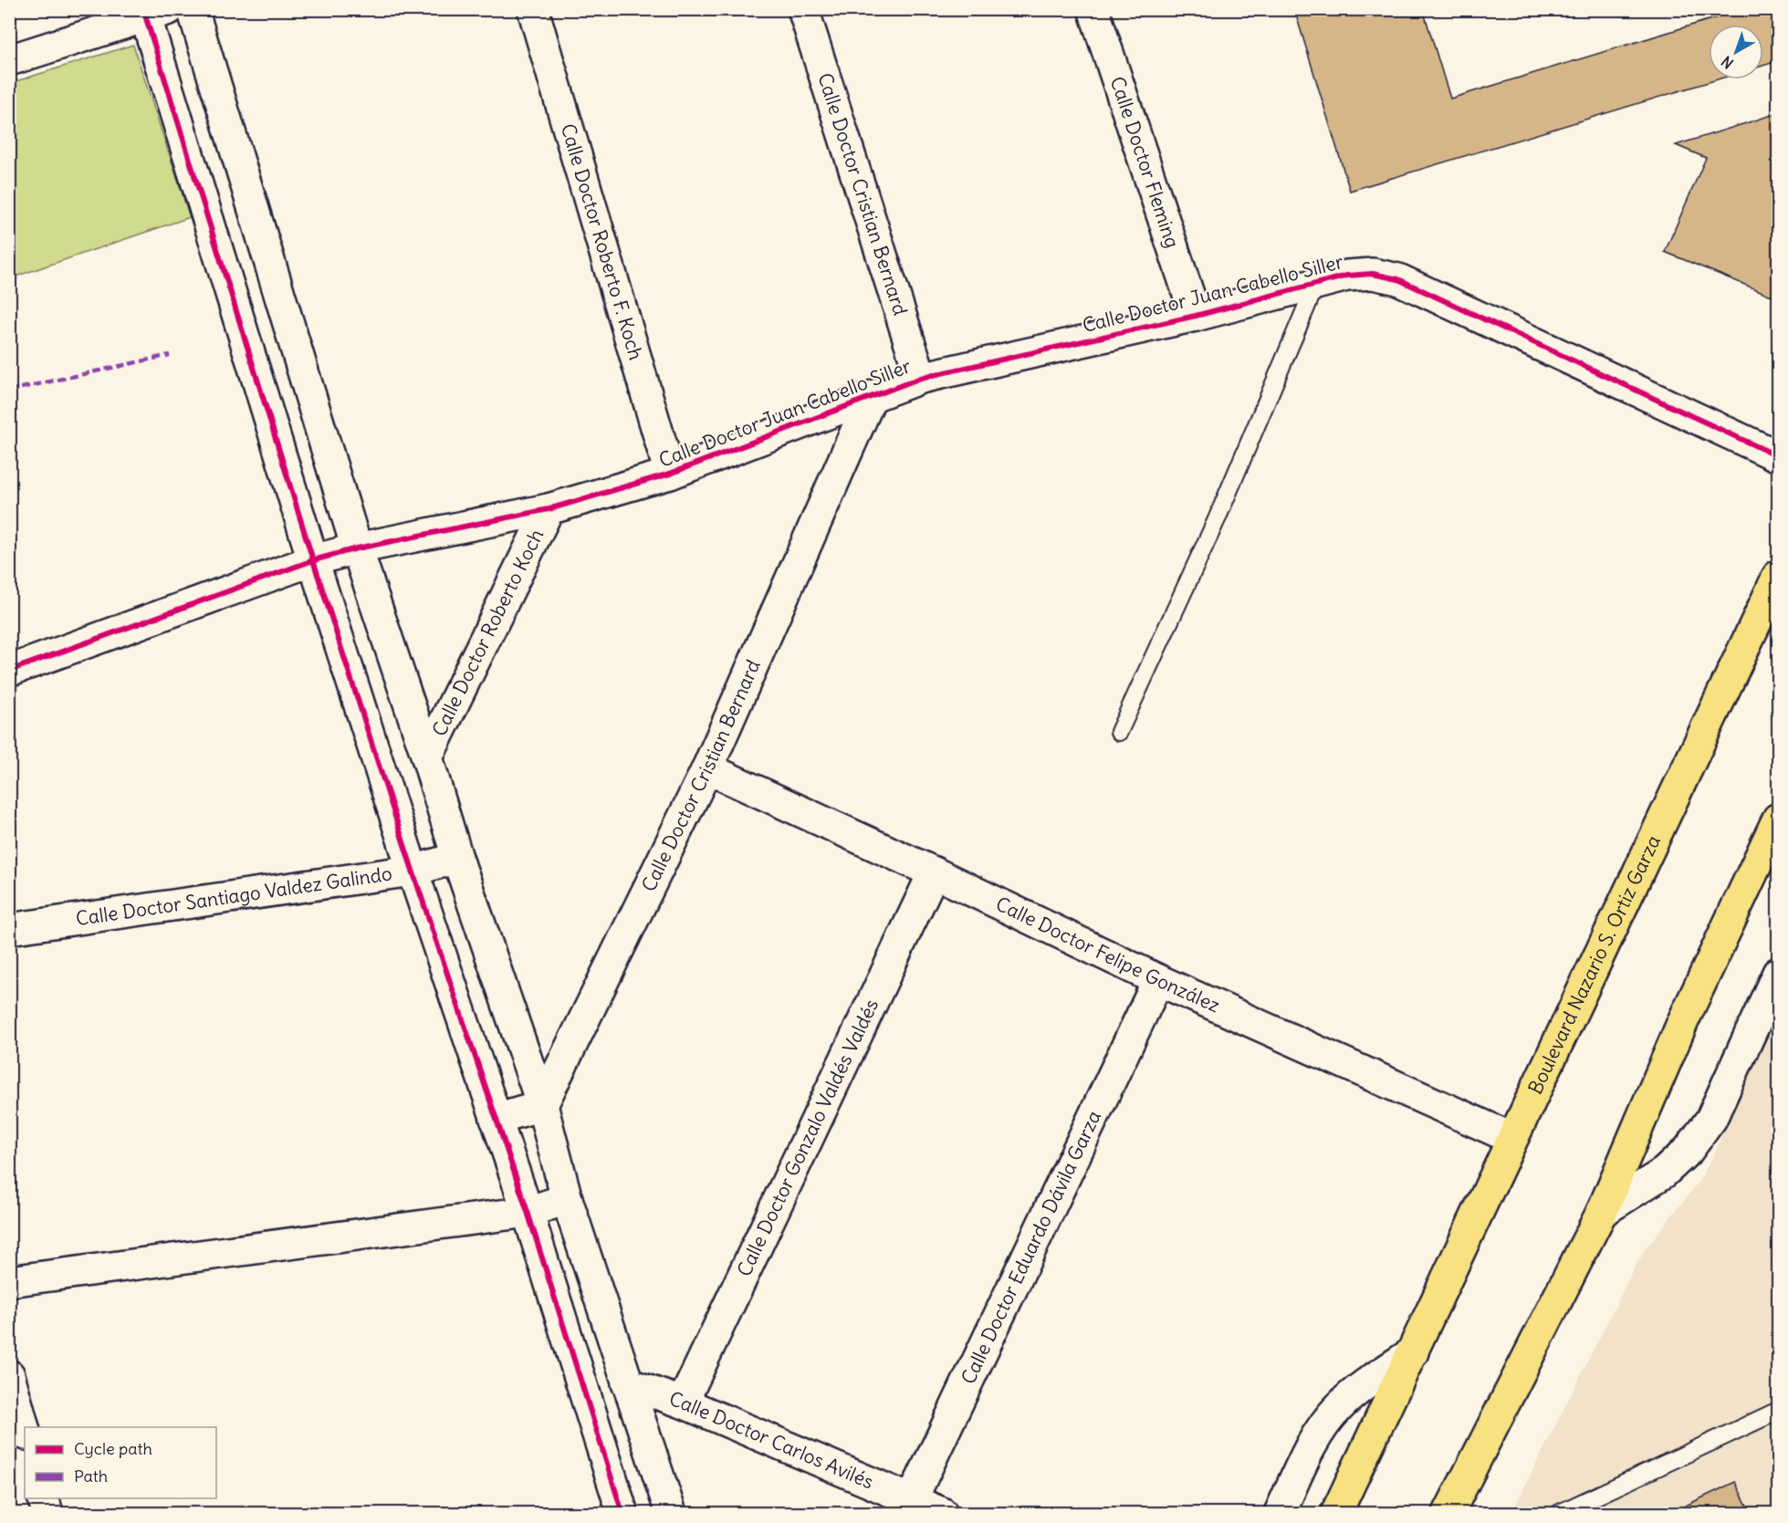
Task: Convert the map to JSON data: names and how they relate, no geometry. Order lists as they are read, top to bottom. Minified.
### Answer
{"streets":{"highway":["Boulevard Nazario S. Ortiz Garza"],"street":["Calle Doctor Fleming","Calle Doctor Cristian Bernard","Calle Doctor Roberto F. Koch","Calle Doctor Juan Cabello Siller","Calle Doctor Roberto Koch","Calle Doctor Santiago Valdez Galindo","Calle Doctor Felipe González","Calle Doctor Gonzalo Valdés Valdés","Calle Doctor Eduardo Dávila Garza","Calle Doctor Carlos Avilés"]},"crossings":[["Calle Doctor Fleming","Calle Doctor Juan Cabello Siller"],["Calle Doctor Cristian Bernard","Calle Doctor Juan Cabello Siller"],["Calle Doctor Cristian Bernard","Calle Doctor Felipe González"],["Calle Doctor Roberto F. Koch","Calle Doctor Juan Cabello Siller"],["Calle Doctor Juan Cabello Siller","Calle Doctor Roberto Koch"],["Calle Doctor Felipe González","Boulevard Nazario S. Ortiz Garza"],["Calle Doctor Felipe González","Calle Doctor Gonzalo Valdés Valdés"],["Calle Doctor Felipe González","Calle Doctor Eduardo Dávila Garza"],["Calle Doctor Gonzalo Valdés Valdés","Calle Doctor Carlos Avilés"],["Calle Doctor Eduardo Dávila Garza","Calle Doctor Carlos Avilés"]],"legend":["Cycle path","Path"],"north":"bottom left"}
